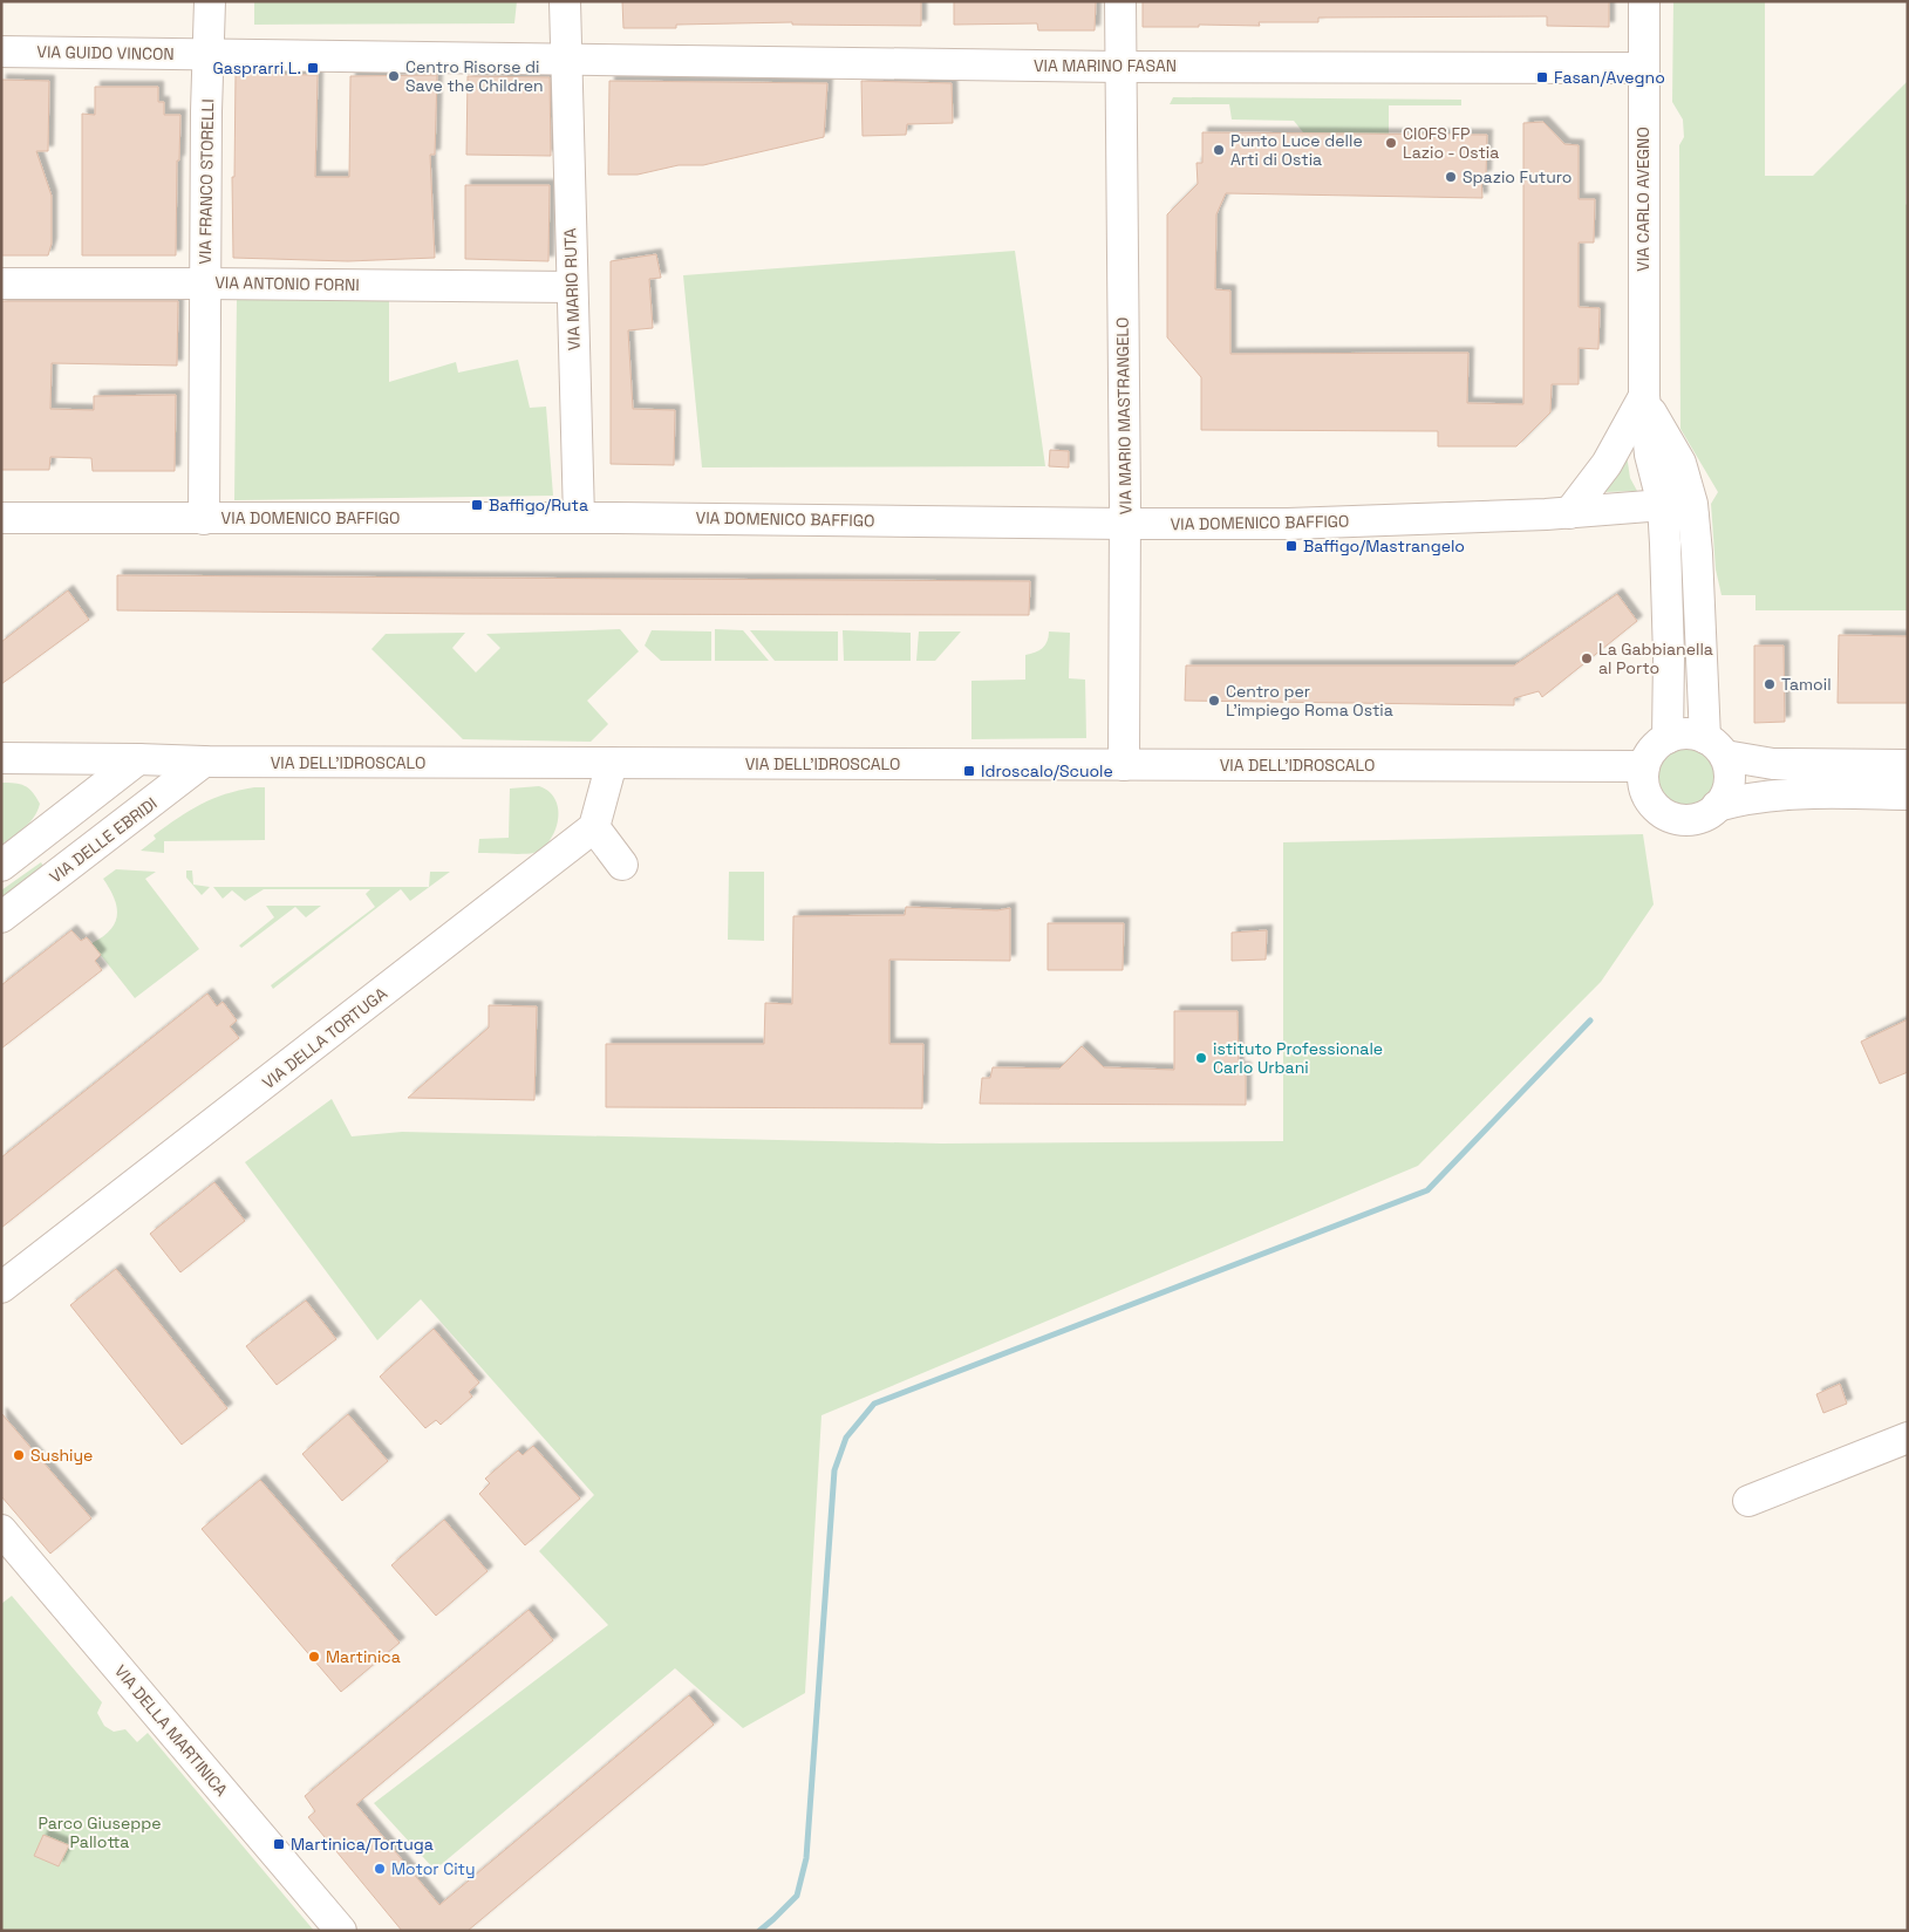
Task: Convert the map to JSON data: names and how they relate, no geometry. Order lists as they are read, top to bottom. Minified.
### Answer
{"streets":{"street":["VIA GUIDO VINCON","VIA MARINO FASAN","VIA FRANCO STORELLI","VIA CARLO AVEGNO","VIA ANTONIO FORNI","VIA MARIO RUTA","VIA MARIO MASTRANGELO","VIA DOMENICO BAFFIGO","VIA DELL'IDROSCALO","VIA DELLE EBRIDI","VIA DELLA TORTUGA","VIA DELLA MARTINICA"]},"crossings":[["VIA GUIDO VINCON","VIA MARINO FASAN"],["VIA GUIDO VINCON","VIA FRANCO STORELLI"],["VIA GUIDO VINCON","VIA MARIO RUTA"],["VIA MARINO FASAN","VIA CARLO AVEGNO"],["VIA MARINO FASAN","VIA MARIO RUTA"],["VIA MARINO FASAN","VIA MARIO MASTRANGELO"],["VIA FRANCO STORELLI","VIA ANTONIO FORNI"],["VIA FRANCO STORELLI","VIA DOMENICO BAFFIGO"],["VIA CARLO AVEGNO","VIA DOMENICO BAFFIGO"],["VIA CARLO AVEGNO","VIA DELL'IDROSCALO"],["VIA ANTONIO FORNI","VIA MARIO RUTA"],["VIA MARIO RUTA","VIA DOMENICO BAFFIGO"],["VIA MARIO MASTRANGELO","VIA DOMENICO BAFFIGO"],["VIA MARIO MASTRANGELO","VIA DELL'IDROSCALO"],["VIA DELL'IDROSCALO","VIA DELLE EBRIDI"]],"parks":["Parco Giuseppe Pallotta"],"places":{"transit":["Gasprarri L.","Fasan/Avegno","Baffigo/Ruta","Baffigo/Mastrangelo","Idroscalo/Scuole","Martinica/Tortuga"],"other":["Centro Risorse di Save the Children","CIOFS FP Lazio - Ostia","Punto Luce delle Arti di Ostia","Spazio Futuro","La Gabbianella al Porto","Tamoil","Centro per L'impiego Roma Ostia","istituto Professionale Carlo Urbani","Sushiye","Martinica","Motor City"]}}
